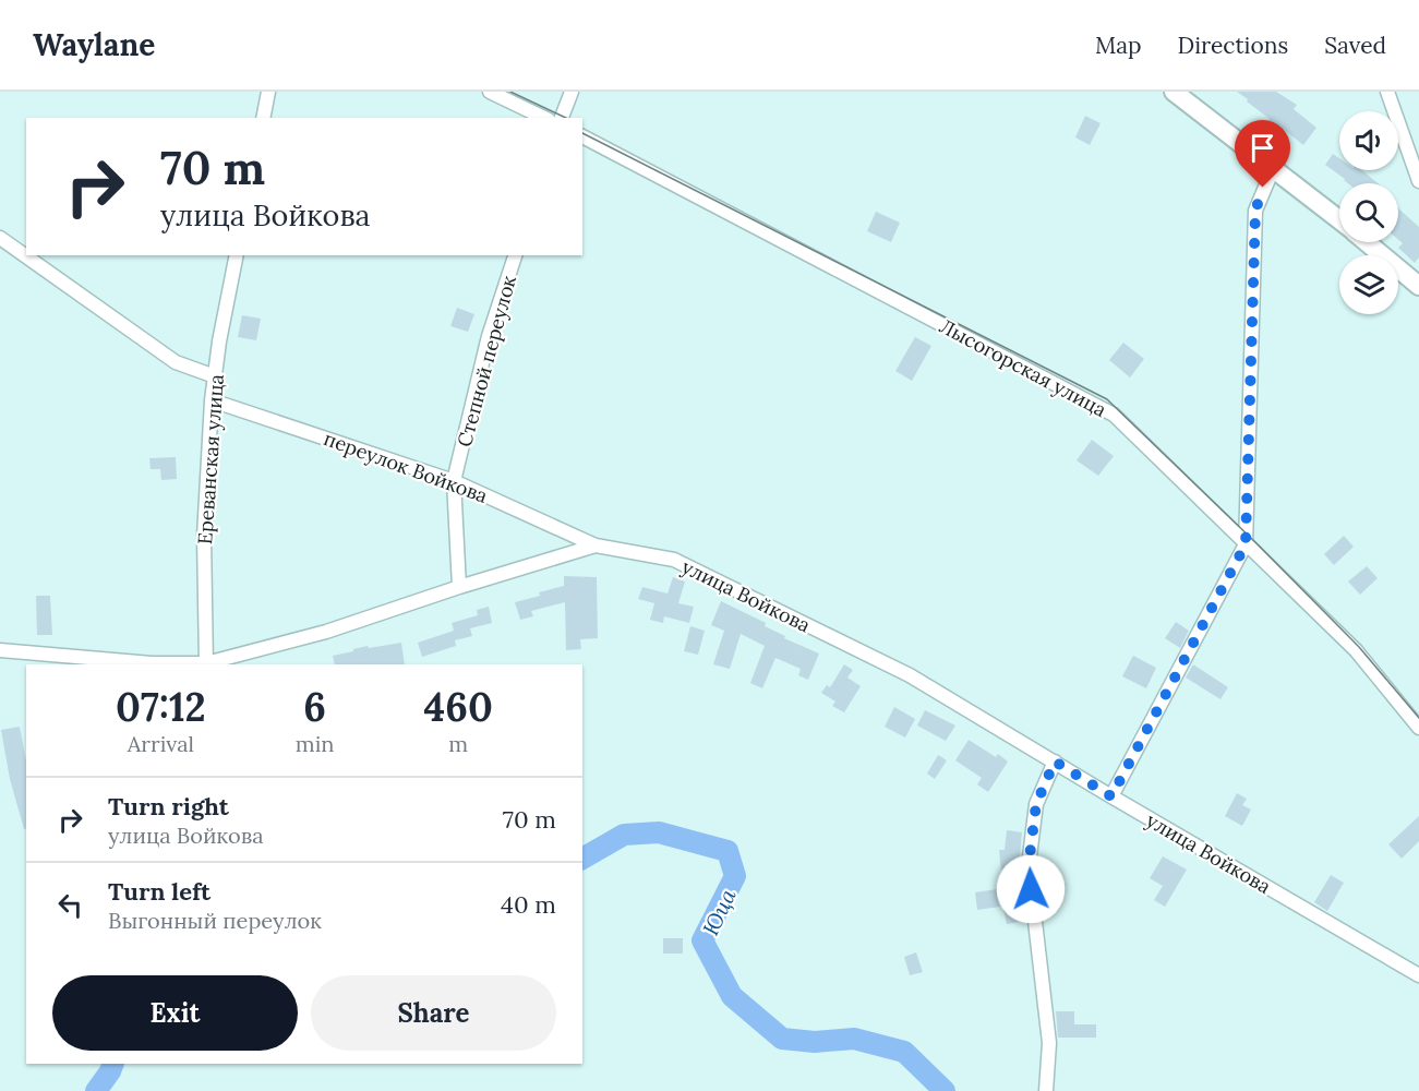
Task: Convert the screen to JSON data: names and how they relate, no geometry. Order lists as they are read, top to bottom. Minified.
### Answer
{"streets":{"street":["Степной переулок","Лысогорская улица","Ереванская улица","переулок Войкова","улица Войкова"]},"crossings":[["Степной переулок","переулок Войкова"],["Степной переулок","улица Войкова"],["Ереванская улица","переулок Войкова"],["Ереванская улица","улица Войкова"],["переулок Войкова","улица Войкова"]],"water":["Юца"],"page":{"header":"Waylane","nav":["Map","Directions","Saved"],"turn":["70 m","улица Войкова"],"eta":["07:12","Arrival","6","min","460","m"],"list":[{"name":"Turn right","note":"улица Войкова","value":"70 m"},{"name":"Turn left","note":"Выгонный переулок","value":"40 m"}],"buttons":["Exit","Share"]}}
